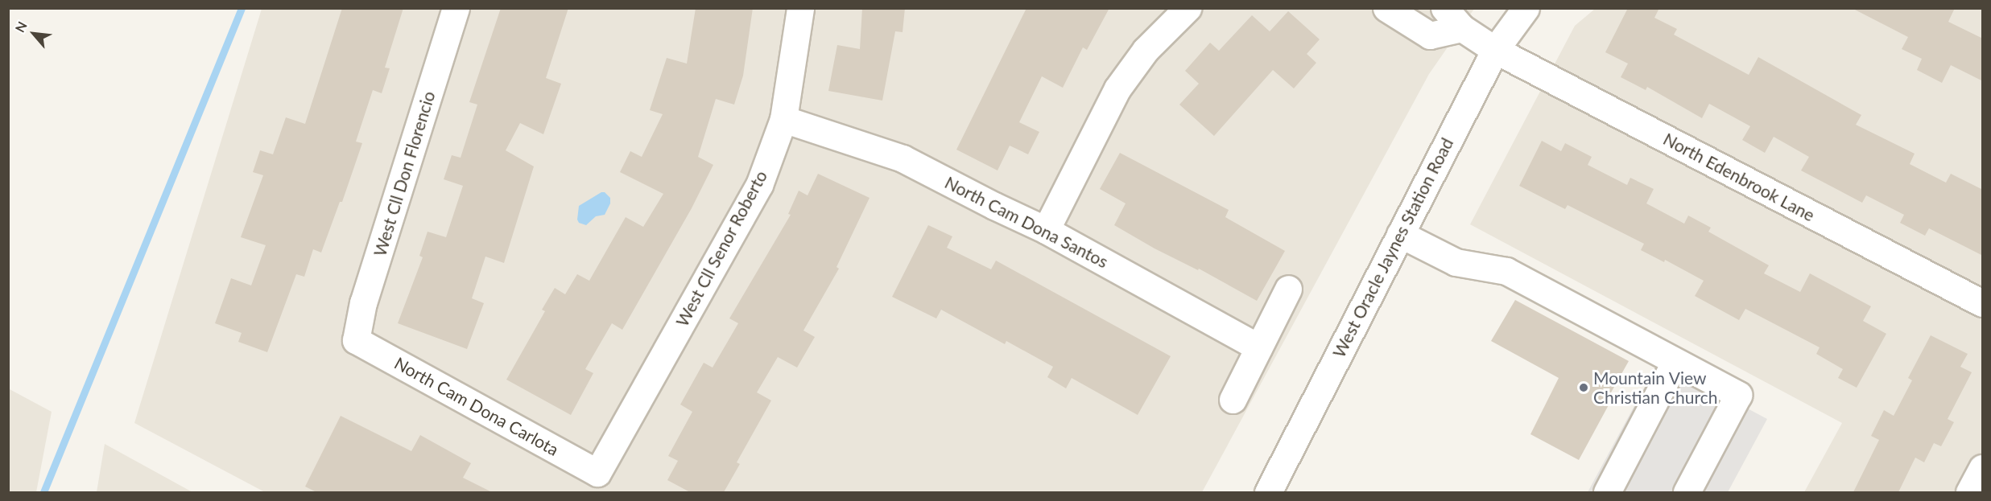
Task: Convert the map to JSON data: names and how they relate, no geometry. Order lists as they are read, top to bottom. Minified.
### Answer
{"streets":{"street":["West Cll Don Florencio","North Edenbrook Lane","North Cam Dona Santos","West Oracle Jaynes Station Road","West Cll Senor Roberto","North Cam Dona Carlota"]},"crossings":[["West Cll Don Florencio","North Cam Dona Carlota"],["North Edenbrook Lane","West Oracle Jaynes Station Road"],["North Cam Dona Santos","West Cll Senor Roberto"],["West Cll Senor Roberto","North Cam Dona Carlota"]],"places":["Mountain View Christian Church"],"north":"top left"}
